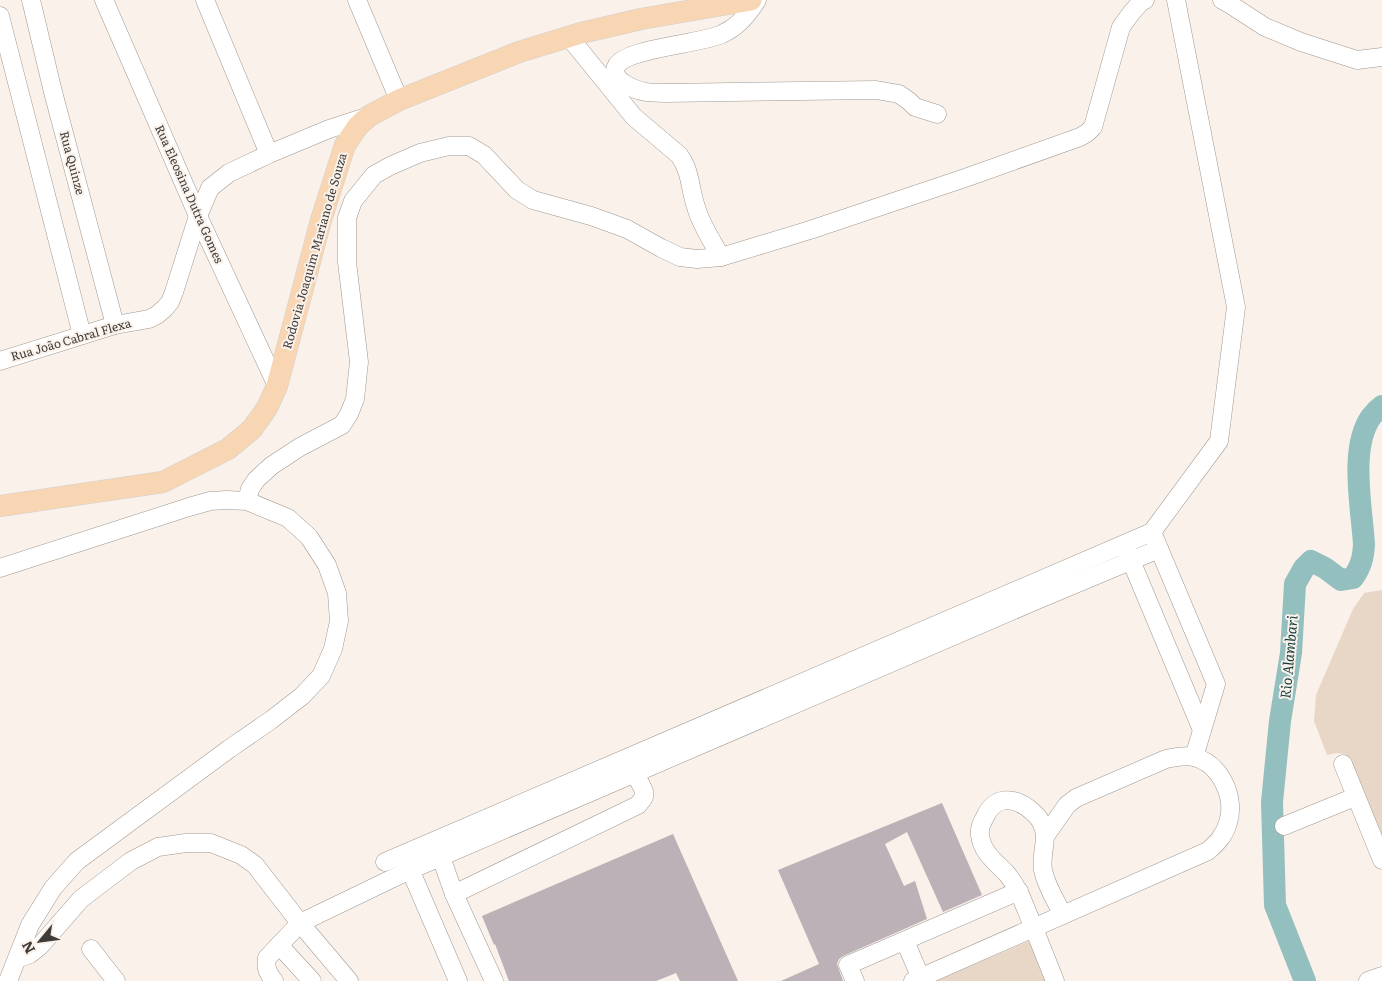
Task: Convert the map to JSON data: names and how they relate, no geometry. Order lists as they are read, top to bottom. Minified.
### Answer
{"streets":{"main road":["Rodovia Joaquim Mariano de Souza"],"street":["Rua Quinze","Rua Eleosina Dutra Gomes","Rua João Cabral Flexa"]},"crossings":[["Rua Quinze","Rua João Cabral Flexa"],["Rua Eleosina Dutra Gomes","Rodovia Joaquim Mariano de Souza"],["Rua Eleosina Dutra Gomes","Rua João Cabral Flexa"],["Rodovia Joaquim Mariano de Souza","Rua João Cabral Flexa"]],"water":["Rio Alambari"],"north":"bottom left"}
